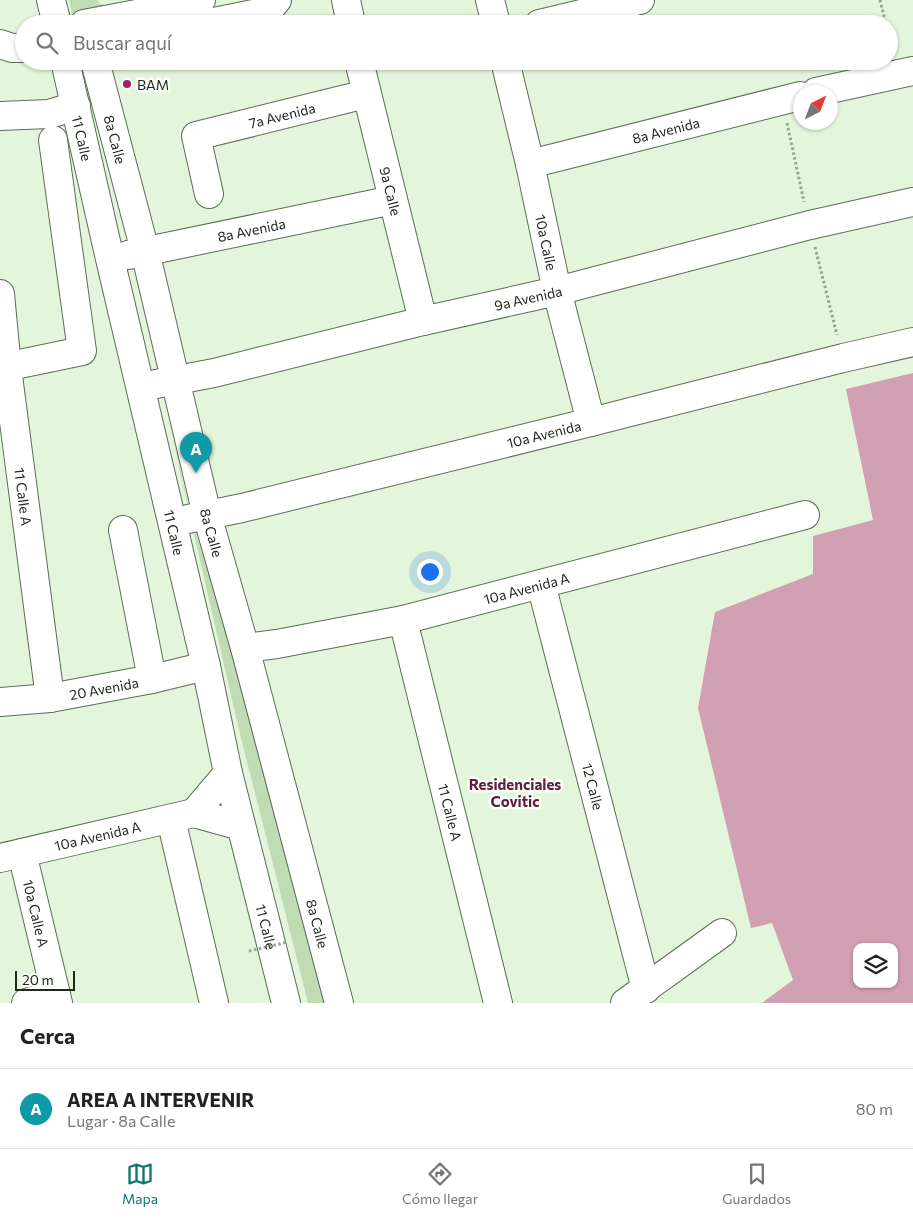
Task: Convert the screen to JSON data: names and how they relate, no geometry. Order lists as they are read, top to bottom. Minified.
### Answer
{"streets":{"street":["7a Avenida","8a Avenida","11 Calle","8a Calle","9a Calle","10a Calle","9a Avenida","10a Avenida","11 Calle A","10a Avenida A","20 Avenida","12 Calle","10a Calle A"]},"crossings":[["7a Avenida","9a Calle"],["8a Avenida","11 Calle"],["8a Avenida","8a Calle"],["8a Avenida","9a Calle"],["8a Avenida","10a Calle"],["11 Calle","9a Avenida"],["11 Calle","10a Avenida"],["11 Calle","10a Avenida A"],["11 Calle","20 Avenida"],["8a Calle","9a Avenida"],["8a Calle","10a Avenida"],["8a Calle","10a Avenida A"],["9a Calle","9a Avenida"],["10a Calle","9a Avenida"],["10a Calle","10a Avenida"],["11 Calle A","10a Avenida A"],["11 Calle A","20 Avenida"],["10a Avenida A","12 Calle"],["10a Avenida A","10a Calle A"]],"districts":["Residenciales Covitic"],"places":["BAM"],"scale_bar":"20 m","north":"top right","page":{"search":"Buscar aquí","pins":"A","scale":"20 m","heading":"Cerca","list":[{"mark":"A","name":"AREA A INTERVENIR","note":"Lugar · 8a Calle","value":"80 m"}],"nav":["Mapa","Cómo llegar","Guardados"]}}
